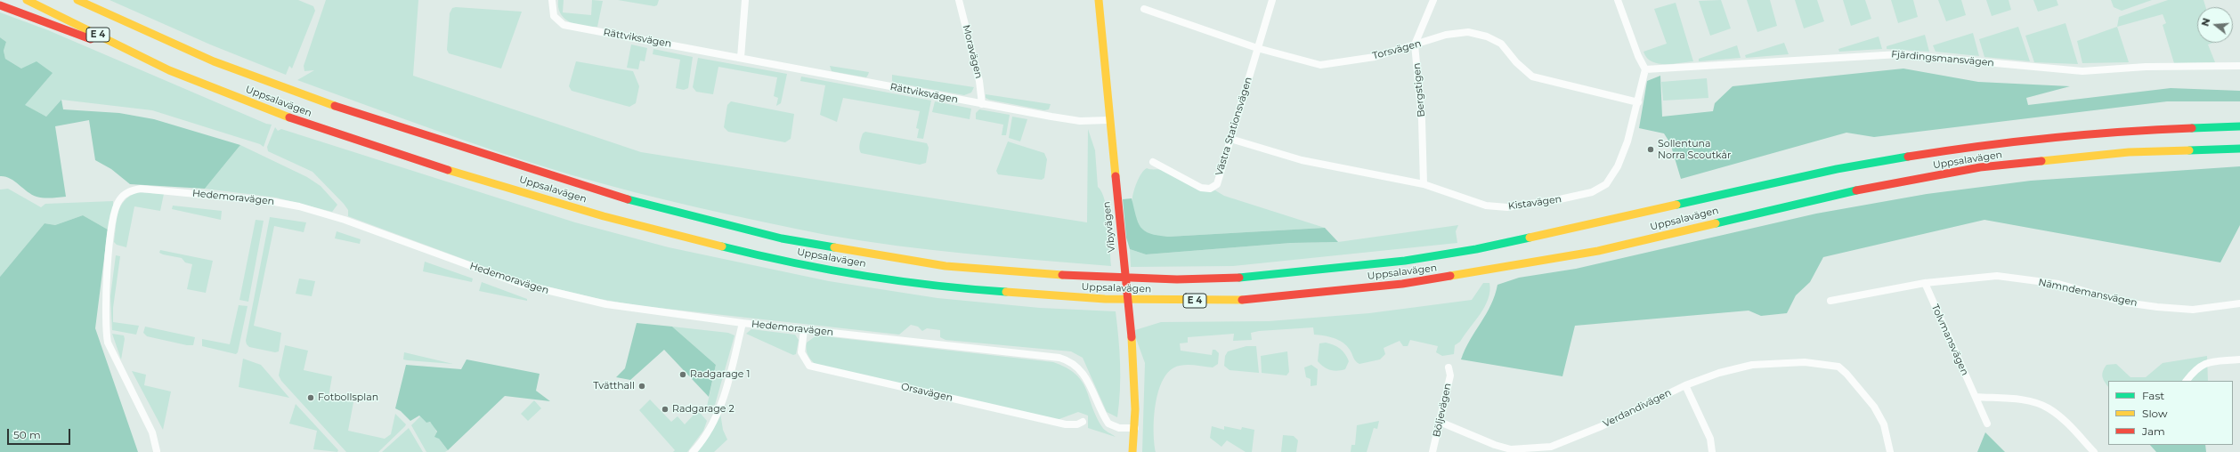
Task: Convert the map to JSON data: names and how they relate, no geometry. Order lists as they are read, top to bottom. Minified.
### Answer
{"streets":{"main road":["E 4","Uppsalavägen","Vibyvägen"],"street":["Rättviksvägen","Torsvägen","Moravägen","Fjärdingsmansvägen","Bergstigen","Västra Stationsvägen","Hedemoravägen","Kistavägen","Nämndemansvägen","Tolvmansvägen","Orsavägen","Verdandivägen","Böljevägen"]},"crossings":[["Rättviksvägen","Moravägen"],["Rättviksvägen","Vibyvägen"],["Torsvägen","Bergstigen"],["Torsvägen","Västra Stationsvägen"],["Torsvägen","Kistavägen"],["Fjärdingsmansvägen","Kistavägen"],["Bergstigen","Kistavägen"],["Västra Stationsvägen","Kistavägen"],["Hedemoravägen","Vibyvägen"],["Hedemoravägen","Orsavägen"],["Nämndemansvägen","Tolvmansvägen"],["Verdandivägen","Böljevägen"]],"places":["Sollentuna Norra Scoutkår","Radgarage 1","Tvätthall","Fotbollsplan","Radgarage 2"],"legend":["Fast","Slow","Jam"],"scale_bar":"50 m","north":"left"}
